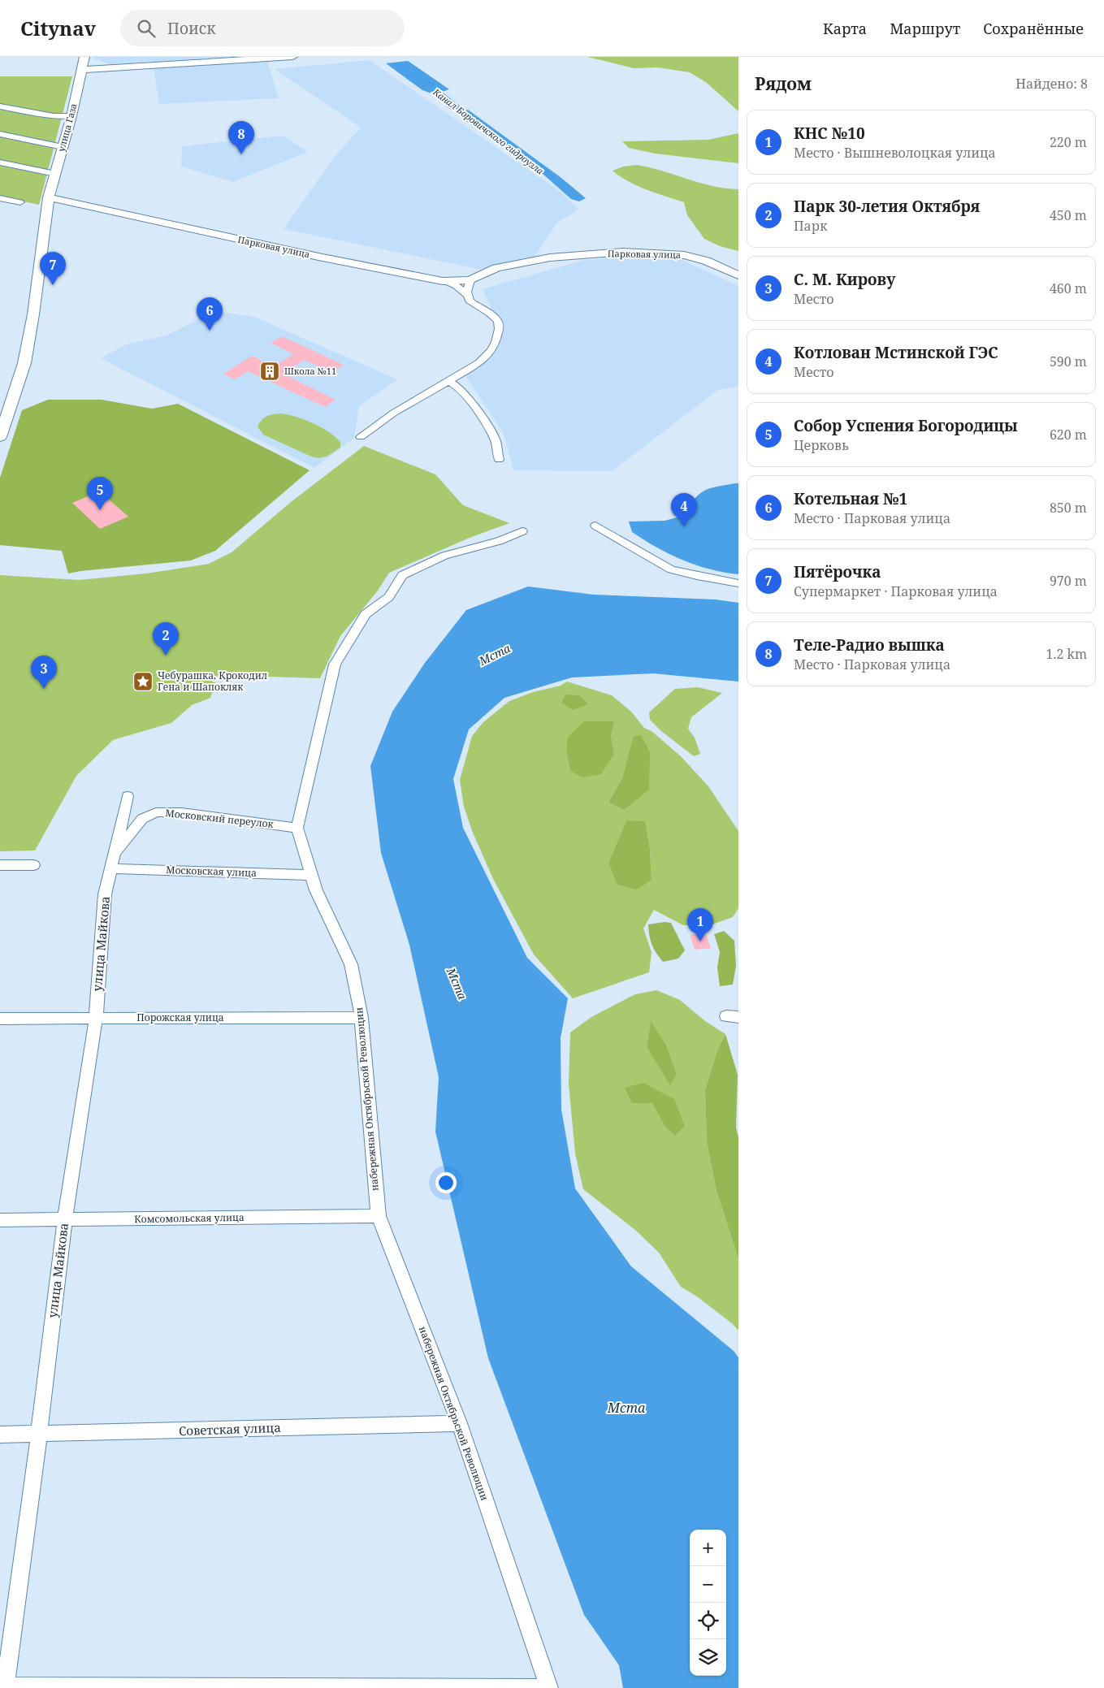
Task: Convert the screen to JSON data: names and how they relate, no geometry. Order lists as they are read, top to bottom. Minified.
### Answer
{"streets":{"main road":["улица Газа","Парковая улица"],"street":["Московский переулок","Московская улица","улица Майкова","Порожская улица","набережная Октябрьской Революции","Комсомольская улица","Советская улица"]},"crossings":[["улица Газа","Парковая улица"],["Московский переулок","улица Майкова"],["Московский переулок","набережная Октябрьской Революции"],["Московская улица","улица Майкова"],["Московская улица","набережная Октябрьской Революции"],["улица Майкова","Порожская улица"],["улица Майкова","Комсомольская улица"],["улица Майкова","Советская улица"],["Порожская улица","набережная Октябрьской Революции"],["набережная Октябрьской Революции","Комсомольская улица"],["набережная Октябрьской Революции","Советская улица"]],"water":["Канал Боровичского гидроузла","Мста"],"places":{"building":["Школа №11"],"place":["Чебурашка, Крокодил Гена и Шапокляк"]},"page":{"header":"Citynav","search":"Поиск","nav":["Карта","Маршрут","Сохранённые"],"heading":["Рядом","Найдено: 8"],"list":[{"mark":"1","name":"КНС №10","note":"Место · Вышневолоцкая улица","value":"220 m"},{"mark":"2","name":"Парк 30-летия Октября","note":"Парк","value":"450 m"},{"mark":"3","name":"С. М. Кирову","note":"Место","value":"460 m"},{"mark":"4","name":"Котлован Мстинской ГЭС","note":"Место","value":"590 m"},{"mark":"5","name":"Собор Успения Богородицы","note":"Церковь","value":"620 m"},{"mark":"6","name":"Котельная №1","note":"Место · Парковая улица","value":"850 m"},{"mark":"7","name":"Пятёрочка","note":"Супермаркет · Парковая улица","value":"970 m"},{"mark":"8","name":"Теле-Радио вышка","note":"Место · Парковая улица","value":"1.2 km"}],"pins":["8","7","6","5","4","2","3","1"],"map_buttons":["+","−"]}}
